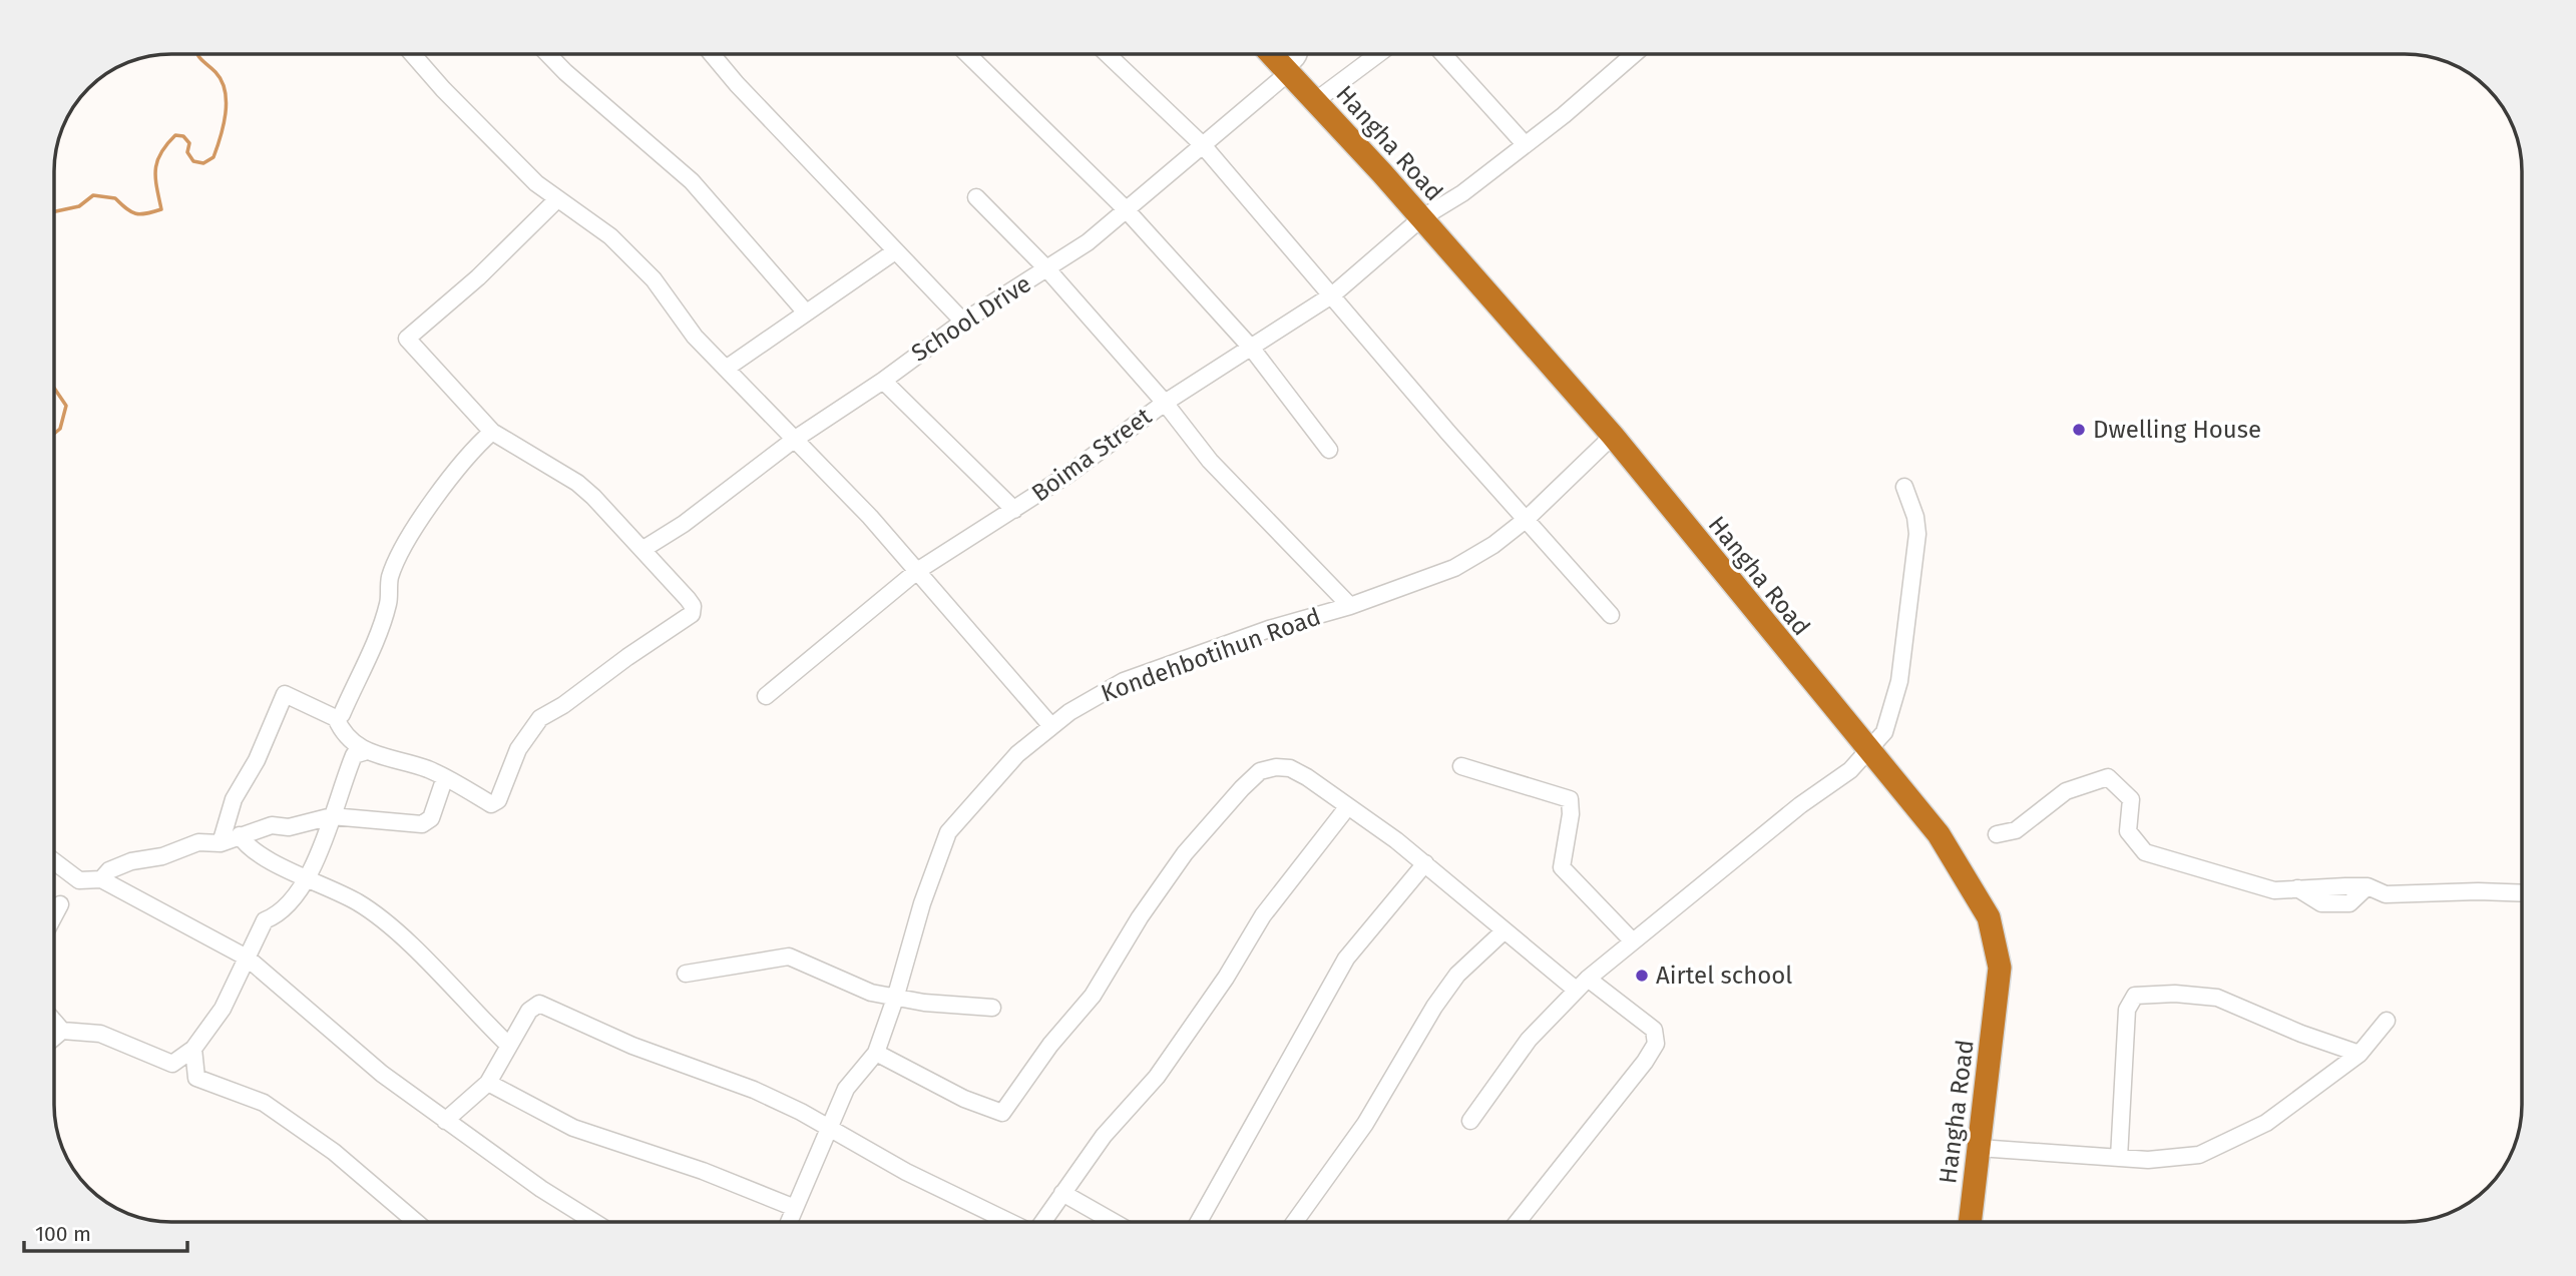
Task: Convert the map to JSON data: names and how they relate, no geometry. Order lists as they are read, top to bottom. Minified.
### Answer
{"streets":{"highway":["Hangha Road"],"street":["School Drive","Boima Street","Kondehbotihun Road"]},"crossings":[["Hangha Road","School Drive"],["Hangha Road","Boima Street"],["Hangha Road","Kondehbotihun Road"]],"places":["Dwelling House","Airtel school"],"scale_bar":"100 m"}
